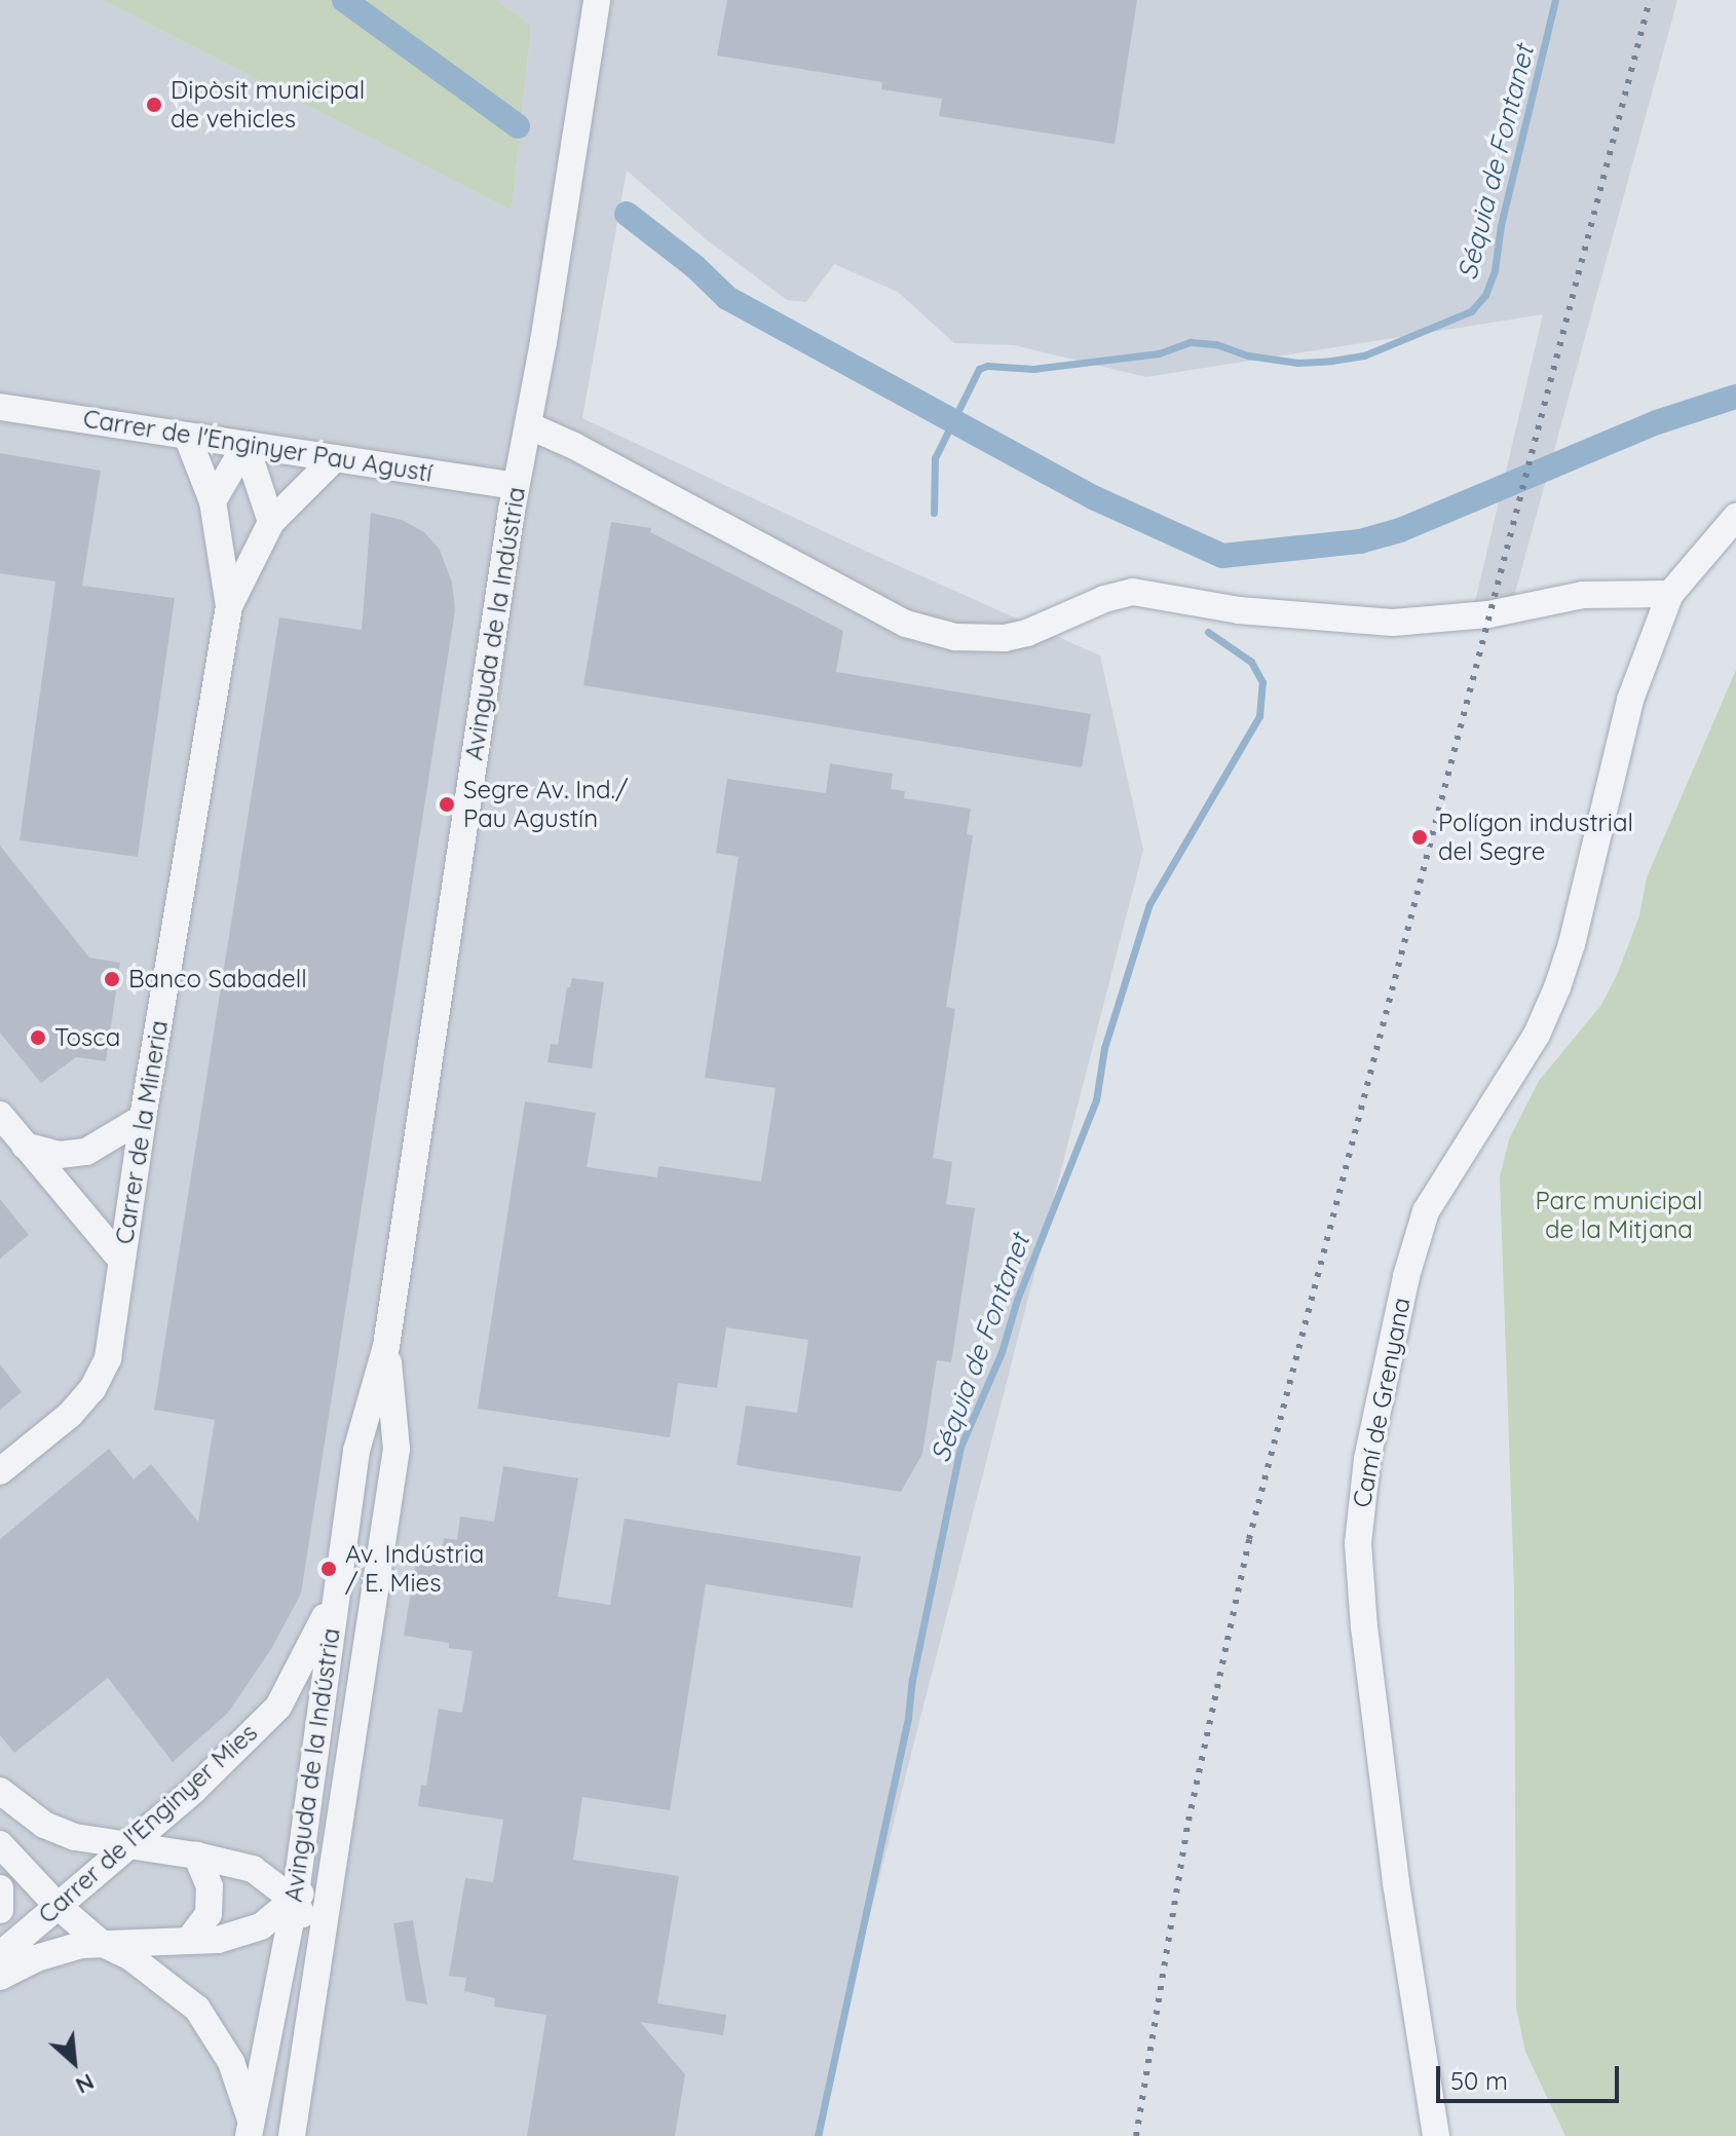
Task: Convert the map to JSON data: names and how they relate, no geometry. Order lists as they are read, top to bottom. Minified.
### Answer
{"streets":{"street":["Carrer de l'Enginyer Pau Agustí","Avinguda de la Indústria","Carrer de la Mineria","Camí de Grenyana","Carrer de l'Enginyer Mies"]},"crossings":[["Carrer de l'Enginyer Pau Agustí","Avinguda de la Indústria"],["Carrer de l'Enginyer Pau Agustí","Carrer de la Mineria"],["Avinguda de la Indústria","Carrer de l'Enginyer Mies"]],"water":["Séquia de Fontanet"],"parks":["Parc municipal de la Mitjana"],"places":["Dipòsit municipal de vehicles","Segre Av. Ind./ Pau Agustín","Polígon industrial del Segre","Banco Sabadell","Tosca","Av. Indústria / E. Mies"],"scale_bar":"50 m","north":"bottom right"}
